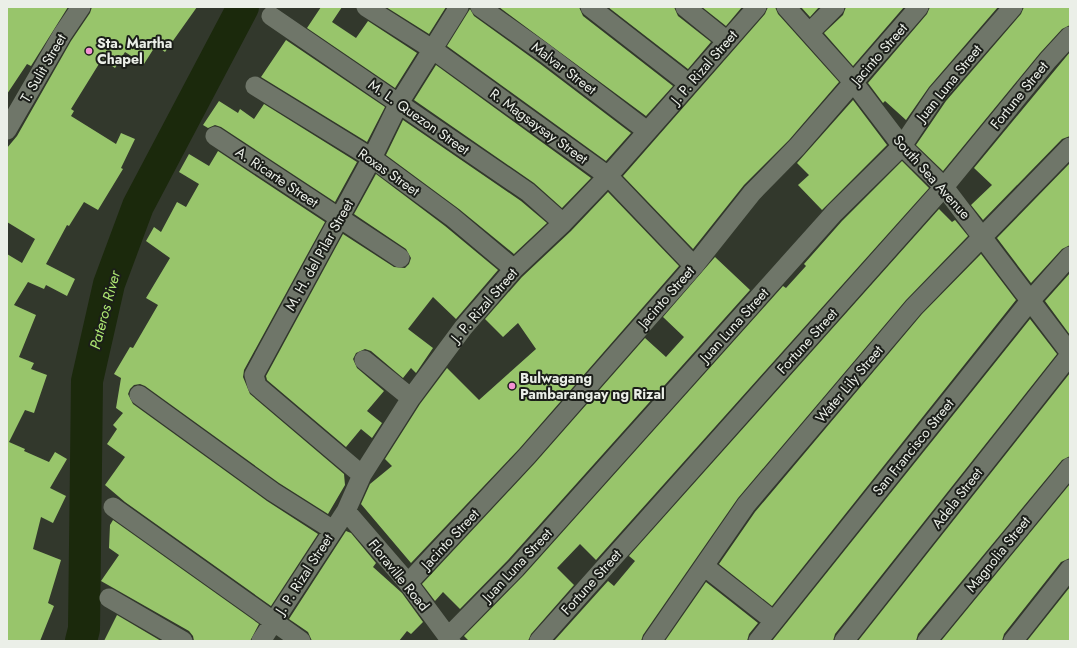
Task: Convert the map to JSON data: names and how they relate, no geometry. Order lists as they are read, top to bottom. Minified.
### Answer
{"streets":{"street":["Jacinto Street","J. P. Rizal Street","T. Sulit Street","Malvar Street","Juan Luna Street","Fortune Street","M. L. Quezon Street","R. Magsaysay Street","Roxas Street","A. Ricarte Street","South Sea Avenue","M. H. del Pilar Street","Water Lily Street","San Francisco Street","Adela Street","Magnolia Street","Floraville Road"]},"crossings":[["Jacinto Street","R. Magsaysay Street"],["Jacinto Street","South Sea Avenue"],["Jacinto Street","Floraville Road"],["J. P. Rizal Street","Malvar Street"],["J. P. Rizal Street","M. L. Quezon Street"],["J. P. Rizal Street","R. Magsaysay Street"],["J. P. Rizal Street","Roxas Street"],["J. P. Rizal Street","M. H. del Pilar Street"],["J. P. Rizal Street","Floraville Road"],["Juan Luna Street","South Sea Avenue"],["Juan Luna Street","Floraville Road"],["Fortune Street","South Sea Avenue"],["M. L. Quezon Street","M. H. del Pilar Street"],["R. Magsaysay Street","M. H. del Pilar Street"],["Roxas Street","M. H. del Pilar Street"],["A. Ricarte Street","M. H. del Pilar Street"],["South Sea Avenue","Water Lily Street"],["South Sea Avenue","San Francisco Street"],["South Sea Avenue","Adela Street"]],"water":["Pateros River"],"places":["Sta. Martha Chapel","Bulwagang Pambarangay ng Rizal"]}
